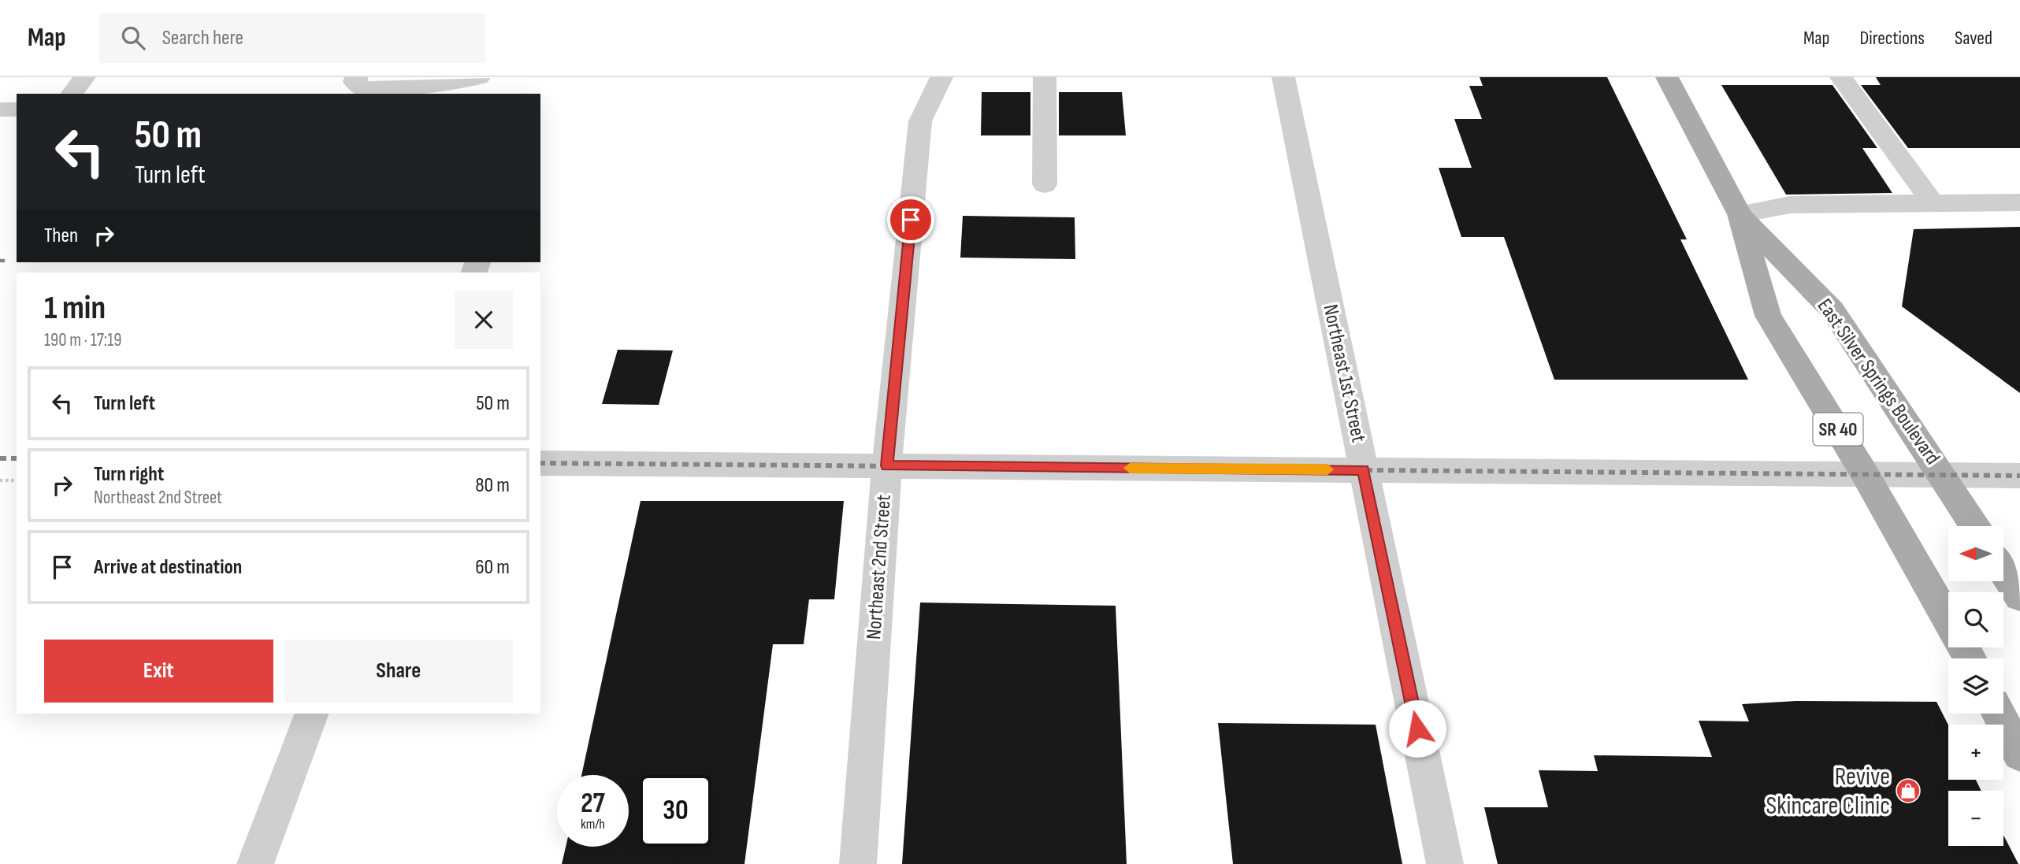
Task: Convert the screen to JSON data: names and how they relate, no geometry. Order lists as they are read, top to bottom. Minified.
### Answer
{"streets":{"main road":["East Silver Springs Boulevard","SR 40"],"street":["Northeast 1st Street","Northeast 2nd Street"]},"places":{"shop":["Revive Skincare Clinic"]},"north":"left","page":{"header":"Map","search":"Search here","nav":["Map","Directions","Saved"],"turn":["50 m","Turn left"],"then":"Then","heading":["1 min","190 m · 17:19"],"list":[{"name":"Turn left","value":"50 m"},{"name":"Turn right","note":"Northeast 2nd Street","value":"80 m"},{"name":"Arrive at destination","value":"60 m"}],"map_buttons":["+","−"],"buttons":["Exit","Share"],"speed":"27 km/h","limit":"30"}}
